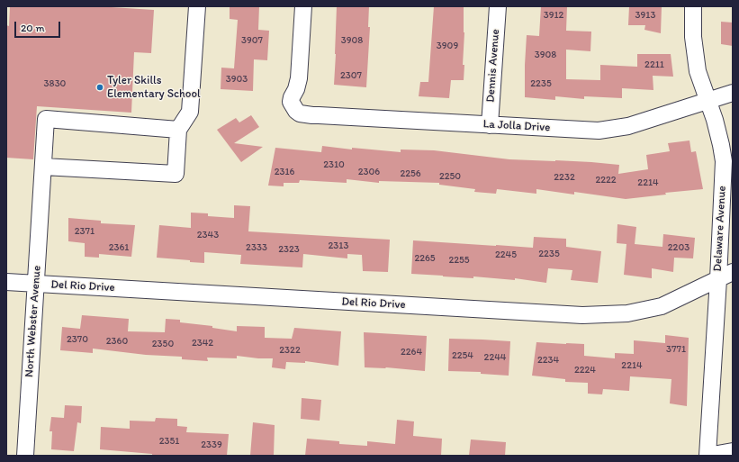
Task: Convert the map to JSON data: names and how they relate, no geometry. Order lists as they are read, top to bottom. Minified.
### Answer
{"streets":{"street":["Dennis Avenue","La Jolla Drive","Delaware Avenue","Del Rio Drive","North Webster Avenue"]},"crossings":[["Dennis Avenue","La Jolla Drive"],["La Jolla Drive","Delaware Avenue"],["Delaware Avenue","Del Rio Drive"],["Del Rio Drive","North Webster Avenue"]],"places":["Tyler Skills Elementary School"],"house_numbers":["3912","3913","3907","3908","3909","3908","2211","2307","3903","3830","2235","2310","2316","2306","2256","2250","2232","2222","2214","2371","2343","2313","2361","2333","2203","2323","2235","2245","2265","2255","2370","2360","2342","2350","3771","2322","2264","2254","2244","2234","2214","2224","2351","2339"],"scale_bar":"20 m"}
